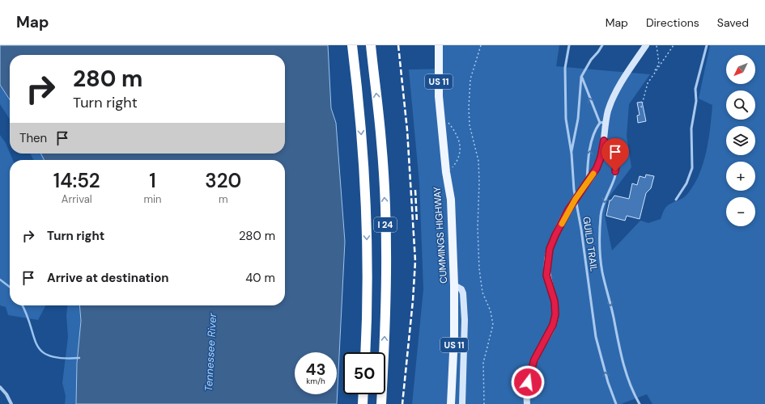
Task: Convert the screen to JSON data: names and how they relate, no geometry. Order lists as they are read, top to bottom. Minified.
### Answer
{"streets":{"highway":["I 24"],"main road":["US 11","CUMMINGS HIGHWAY"],"lane":["GUILD TRAIL"]},"water":["Tennessee River"],"north":"bottom left","page":{"header":"Map","nav":["Map","Directions","Saved"],"map_buttons":["+","−"],"turn":["280 m","Turn right"],"then":"Then","eta":["14:52","Arrival","1","min","320","m"],"list":[{"name":"Turn right","value":"280 m"},{"name":"Arrive at destination","value":"40 m"}],"speed":"43 km/h","limit":"50"}}
